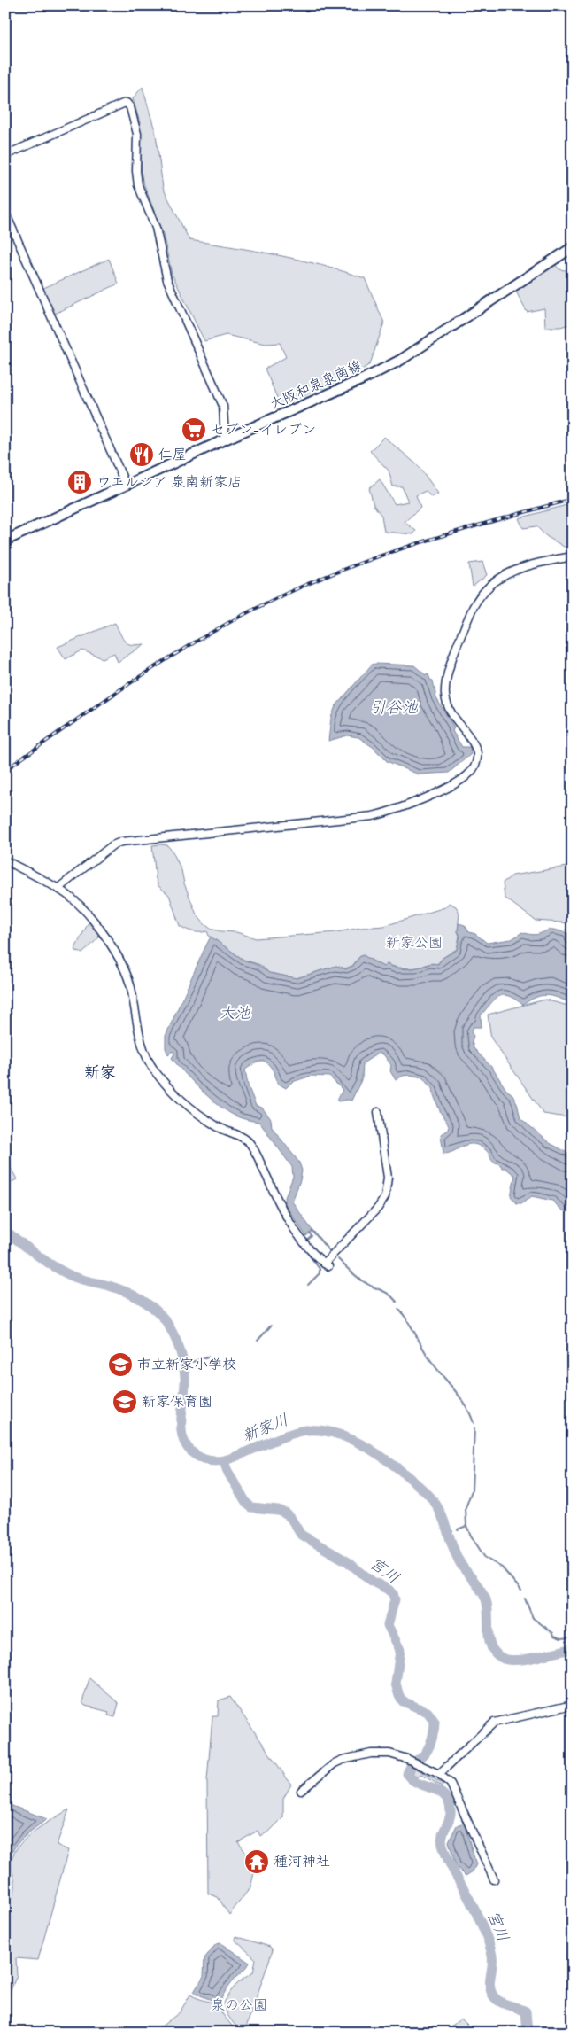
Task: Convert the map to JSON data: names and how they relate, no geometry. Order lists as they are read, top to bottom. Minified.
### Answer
{"streets":{"main road":["大阪和泉泉南線"]},"districts":["新家"],"water":["引谷池","大池","新家川","宮川"],"parks":["新家公園","泉の公園"],"places":{"supermarket":["セブン-イレブン"],"restaurant":["仁屋"],"building":["ウエルシア 泉南新家店"],"school or university":["市立新家小学校","新家保育園"],"temple":["種河神社"]}}
